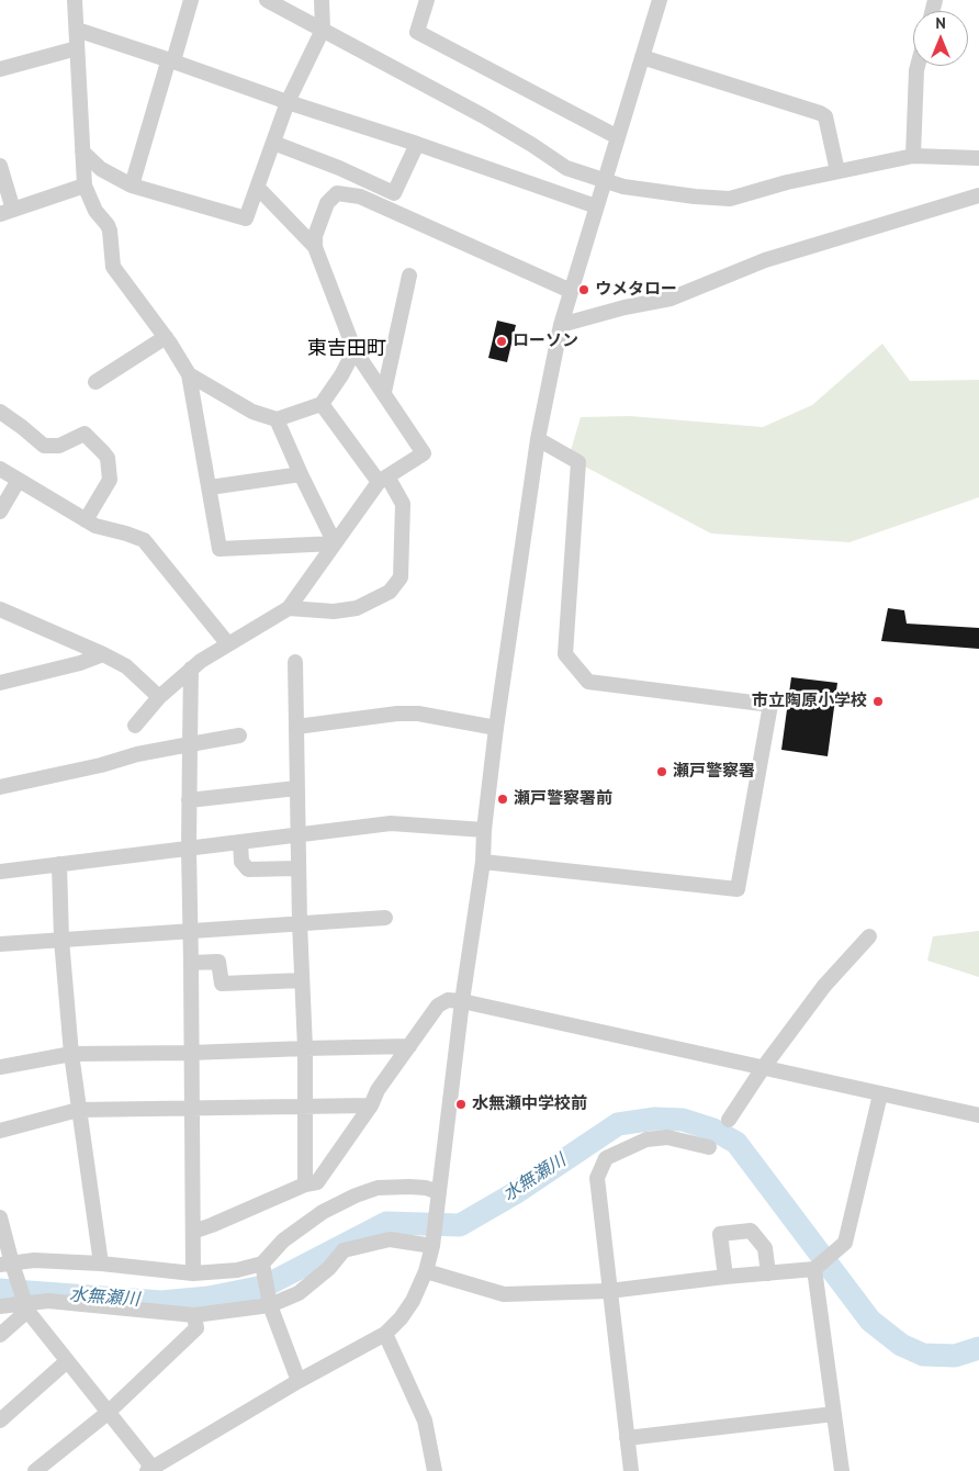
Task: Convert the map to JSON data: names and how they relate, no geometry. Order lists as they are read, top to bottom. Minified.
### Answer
{"districts":["東吉田町"],"water":["水無瀬川"],"places":["ウメタロー","ローソン","市立陶原小学校","瀬戸警察署","瀬戸警察署前","水無瀬中学校前"],"north":"top"}
